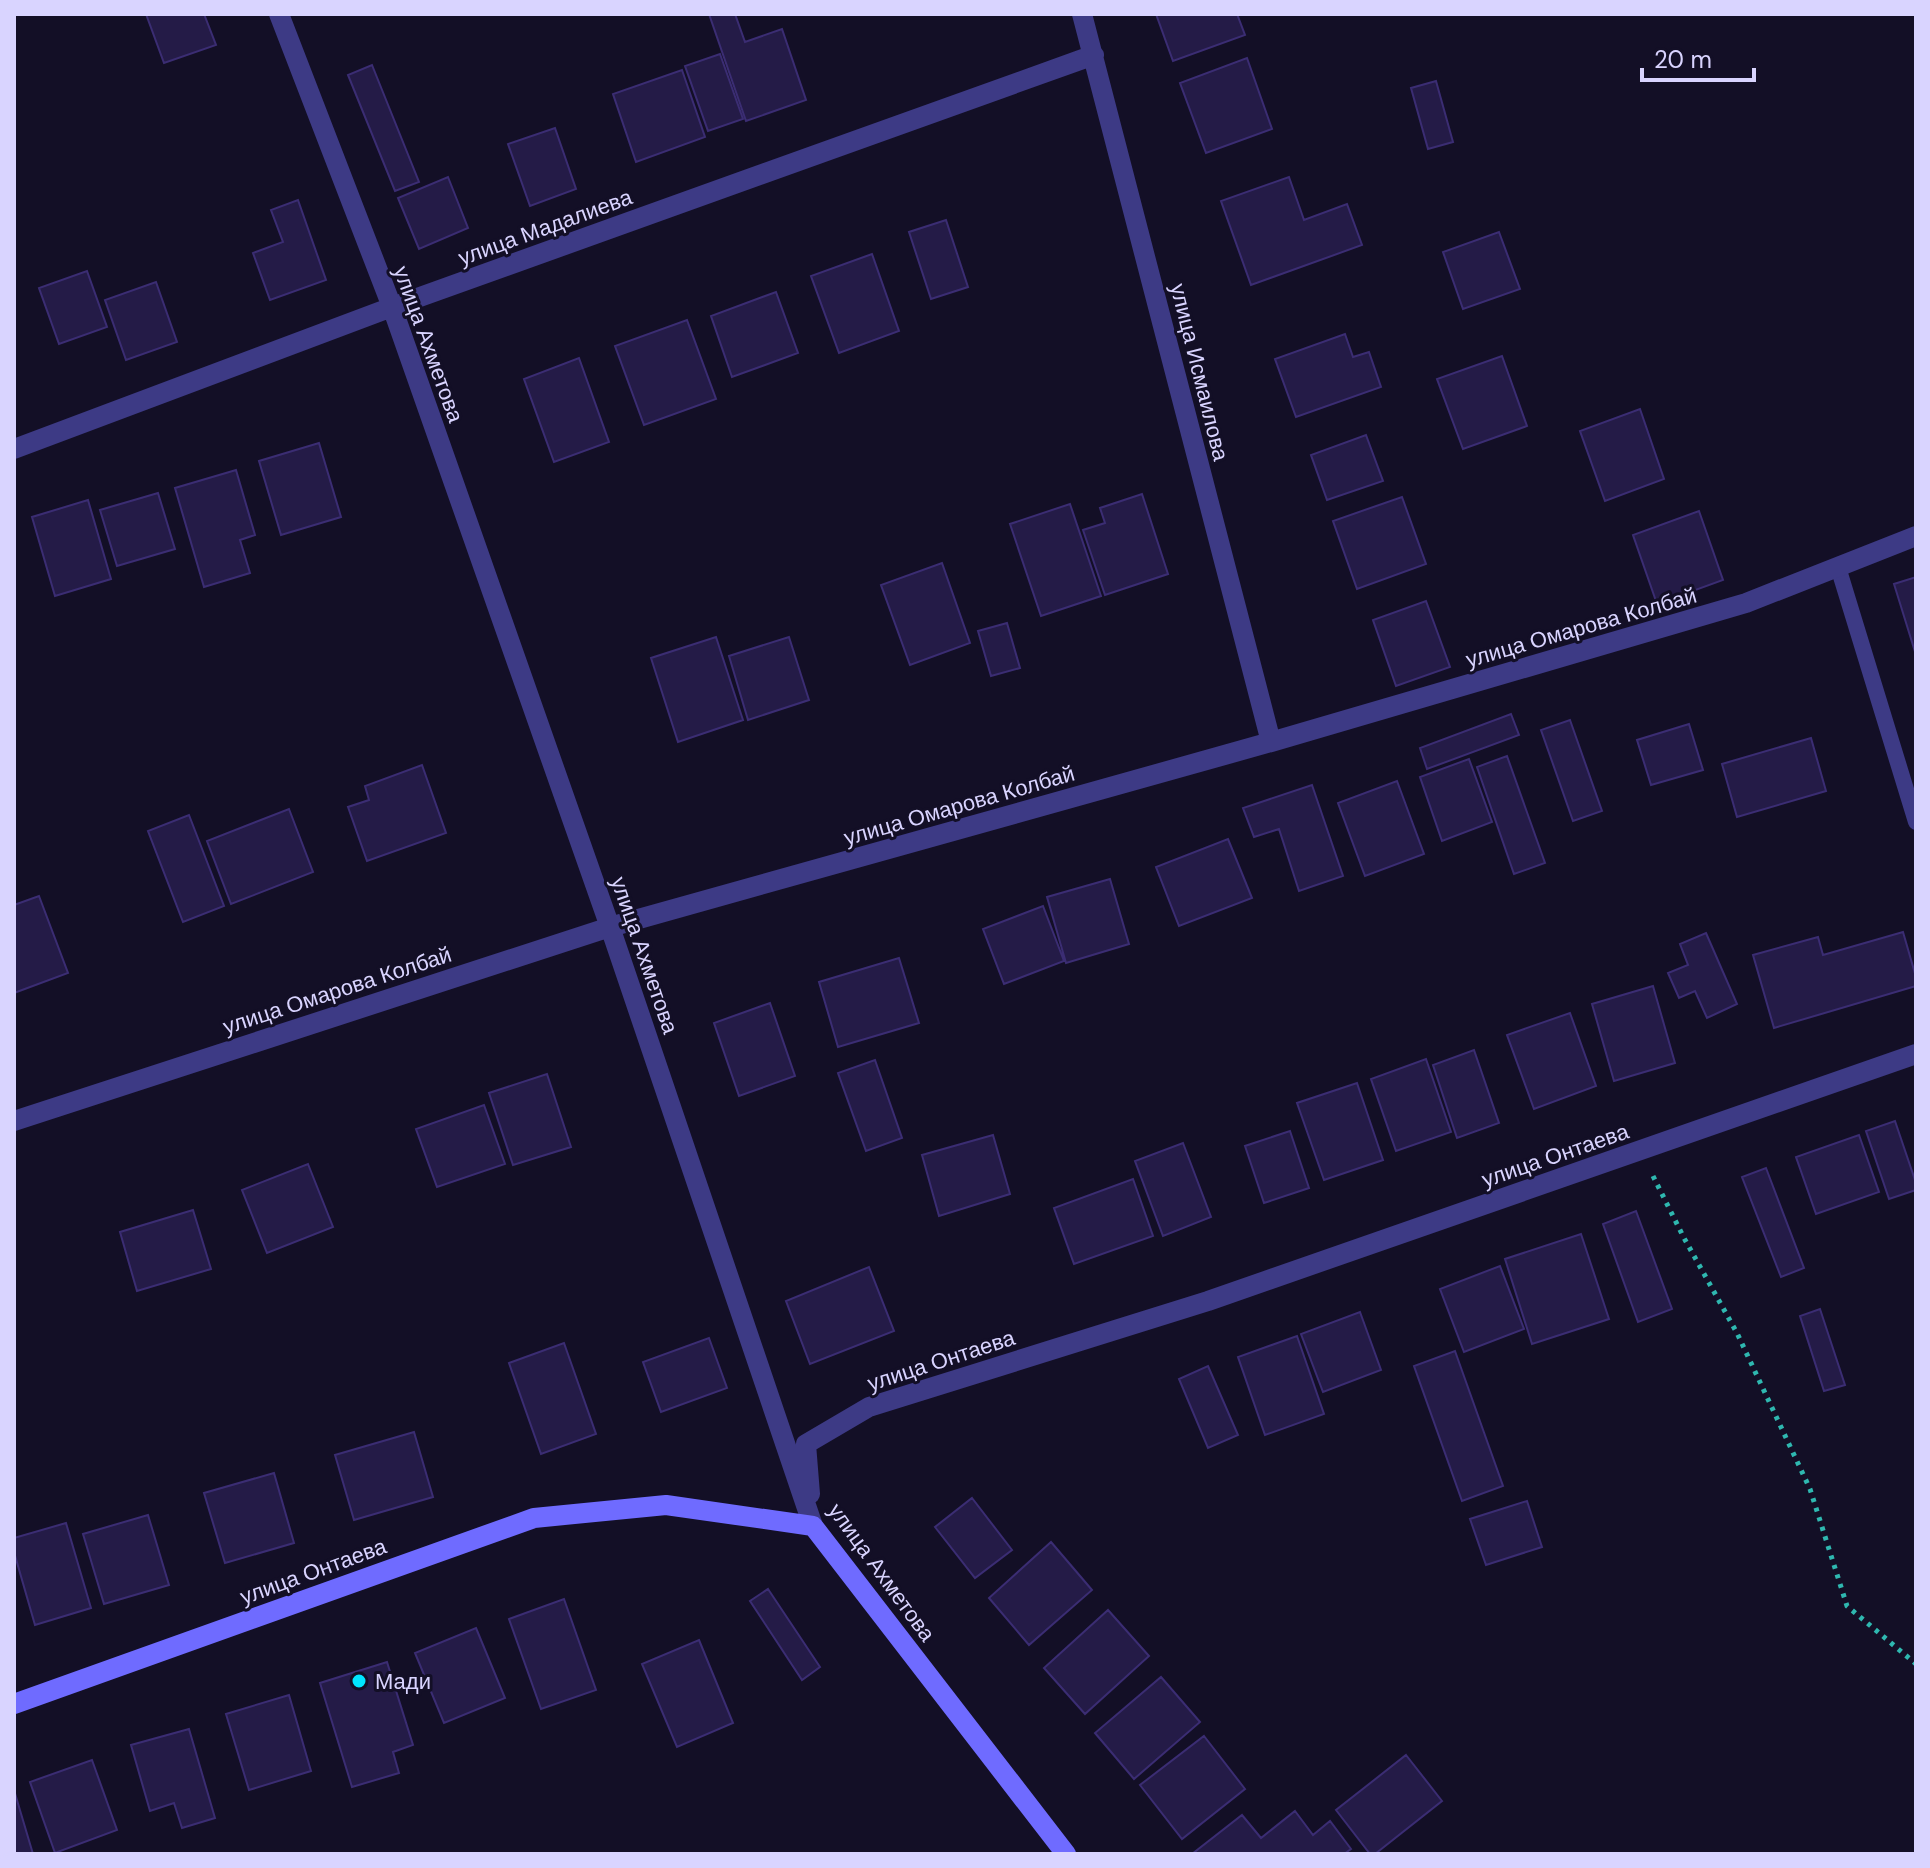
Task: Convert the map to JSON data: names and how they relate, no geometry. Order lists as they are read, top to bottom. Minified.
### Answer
{"streets":{"main road":["улица Ахметова","улица Онтаева"],"street":["улица Мадалиева","улица Исмаилова","улица Омарова Колбай"]},"crossings":[["улица Мадалиева","улица Ахметова"],["улица Мадалиева","улица Исмаилова"],["улица Ахметова","улица Омарова Колбай"],["улица Ахметова","улица Онтаева"],["улица Исмаилова","улица Омарова Колбай"]],"places":["Мади"],"scale_bar":"20 m"}
